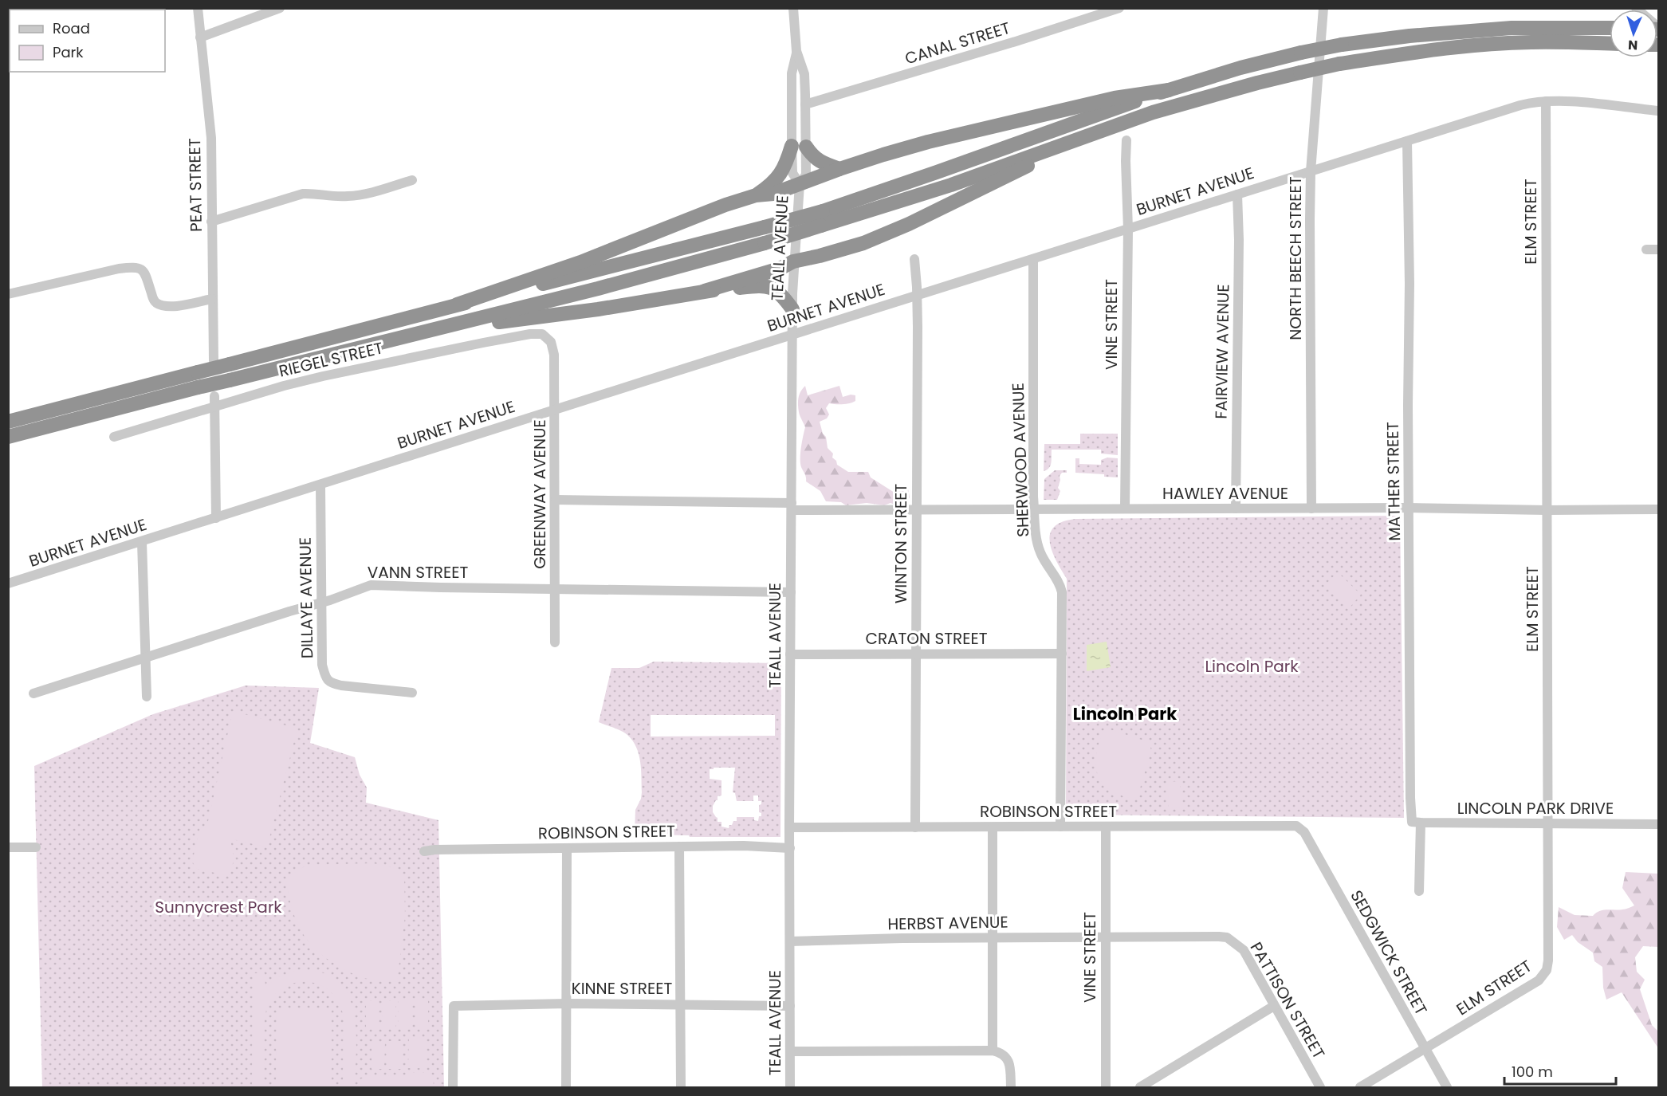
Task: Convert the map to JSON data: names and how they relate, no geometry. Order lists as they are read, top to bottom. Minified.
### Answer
{"streets":{"street":["CANAL STREET","PEAT STREET","BURNET AVENUE","ELM STREET","TEALL AVENUE","NORTH BEECH STREET","VINE STREET","FAIRVIEW AVENUE","RIEGEL STREET","SHERWOOD AVENUE","MATHER STREET","HAWLEY AVENUE","GREENWAY AVENUE","WINTON STREET","VANN STREET","DILLAYE AVENUE","CRATON STREET","LINCOLN PARK DRIVE","ROBINSON STREET","HERBST AVENUE","SEDGWICK STREET","KINNE STREET","PATTISON STREET"]},"crossings":[["CANAL STREET","TEALL AVENUE"],["BURNET AVENUE","ELM STREET"],["BURNET AVENUE","TEALL AVENUE"],["BURNET AVENUE","NORTH BEECH STREET"],["BURNET AVENUE","VINE STREET"],["BURNET AVENUE","FAIRVIEW AVENUE"],["BURNET AVENUE","SHERWOOD AVENUE"],["BURNET AVENUE","MATHER STREET"],["BURNET AVENUE","GREENWAY AVENUE"],["BURNET AVENUE","WINTON STREET"],["BURNET AVENUE","DILLAYE AVENUE"],["ELM STREET","HAWLEY AVENUE"],["ELM STREET","LINCOLN PARK DRIVE"],["ELM STREET","SEDGWICK STREET"],["TEALL AVENUE","HAWLEY AVENUE"],["TEALL AVENUE","VANN STREET"],["TEALL AVENUE","CRATON STREET"],["TEALL AVENUE","ROBINSON STREET"],["TEALL AVENUE","HERBST AVENUE"],["TEALL AVENUE","KINNE STREET"],["NORTH BEECH STREET","HAWLEY AVENUE"],["VINE STREET","HAWLEY AVENUE"],["VINE STREET","ROBINSON STREET"],["VINE STREET","HERBST AVENUE"],["VINE STREET","PATTISON STREET"],["FAIRVIEW AVENUE","HAWLEY AVENUE"],["RIEGEL STREET","GREENWAY AVENUE"],["SHERWOOD AVENUE","HAWLEY AVENUE"],["SHERWOOD AVENUE","CRATON STREET"],["SHERWOOD AVENUE","ROBINSON STREET"],["MATHER STREET","HAWLEY AVENUE"],["MATHER STREET","LINCOLN PARK DRIVE"],["HAWLEY AVENUE","GREENWAY AVENUE"],["HAWLEY AVENUE","WINTON STREET"],["GREENWAY AVENUE","VANN STREET"],["WINTON STREET","CRATON STREET"],["WINTON STREET","ROBINSON STREET"],["VANN STREET","DILLAYE AVENUE"],["ROBINSON STREET","SEDGWICK STREET"],["HERBST AVENUE","PATTISON STREET"]],"districts":["Lincoln Park"],"parks":["Lincoln Park","Sunnycrest Park"],"legend":["Road","Park"],"scale_bar":"100 m","north":"bottom"}
